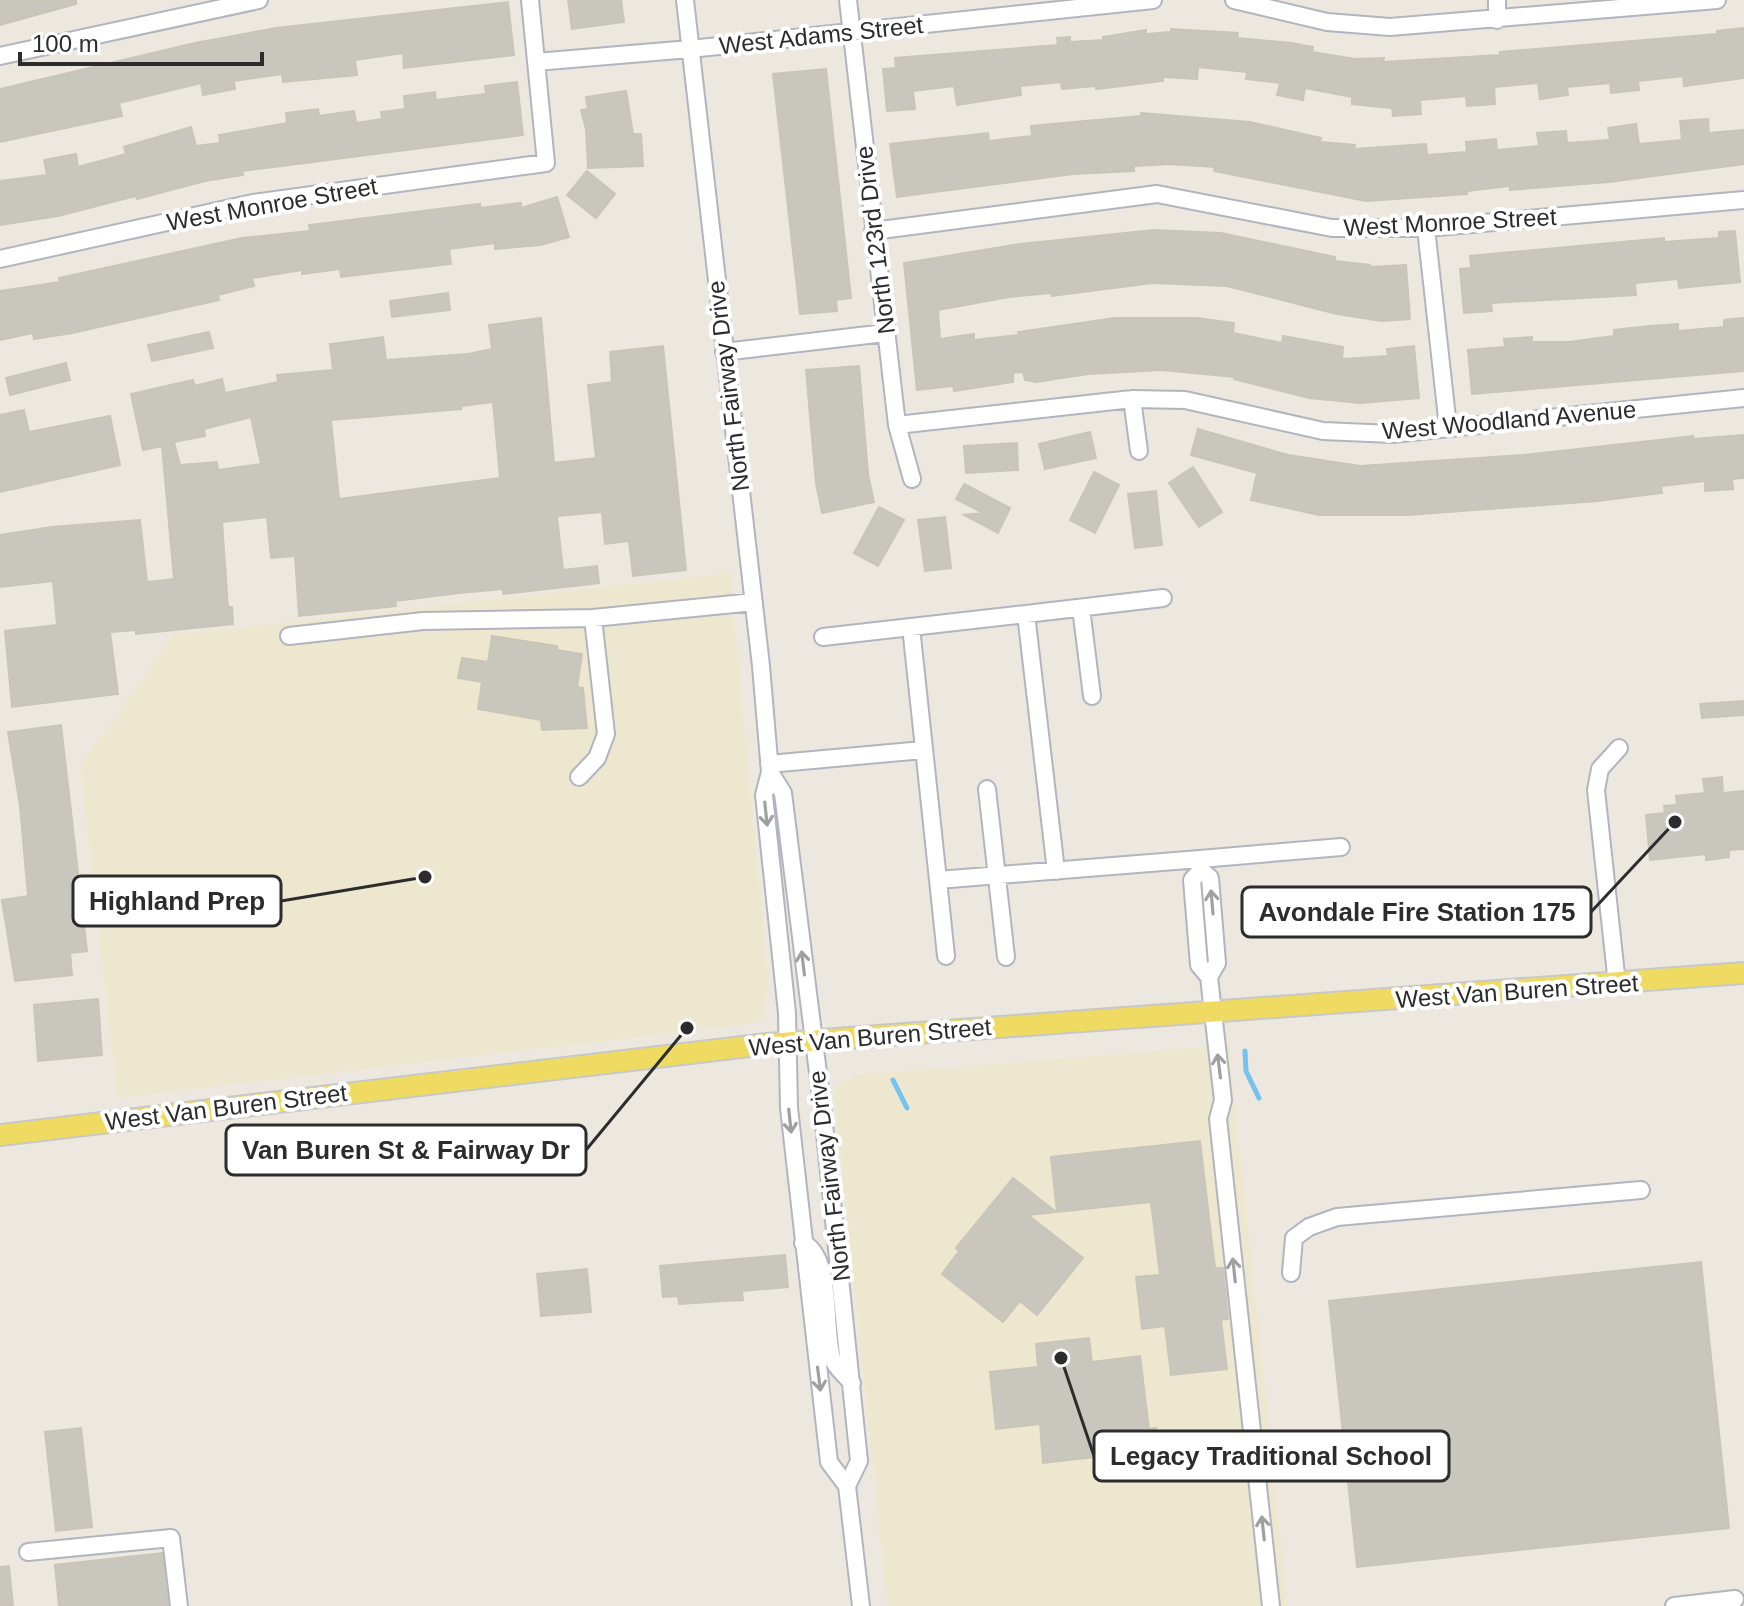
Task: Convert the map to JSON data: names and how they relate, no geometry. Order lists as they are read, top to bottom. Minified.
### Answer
{"streets":{"main road":["West Van Buren Street"],"street":["West Adams Street","West Monroe Street","North 123rd Drive","North Fairway Drive","West Woodland Avenue"]},"crossings":[["West Adams Street","West Monroe Street"],["West Adams Street","North 123rd Drive"],["West Adams Street","North Fairway Drive"],["West Monroe Street","North 123rd Drive"],["North 123rd Drive","West Woodland Avenue"],["North Fairway Drive","West Van Buren Street"]],"places":["Avondale Fire Station 175","Highland Prep","Van Buren St & Fairway Dr","Legacy Traditional School"],"scale_bar":"100 m"}
